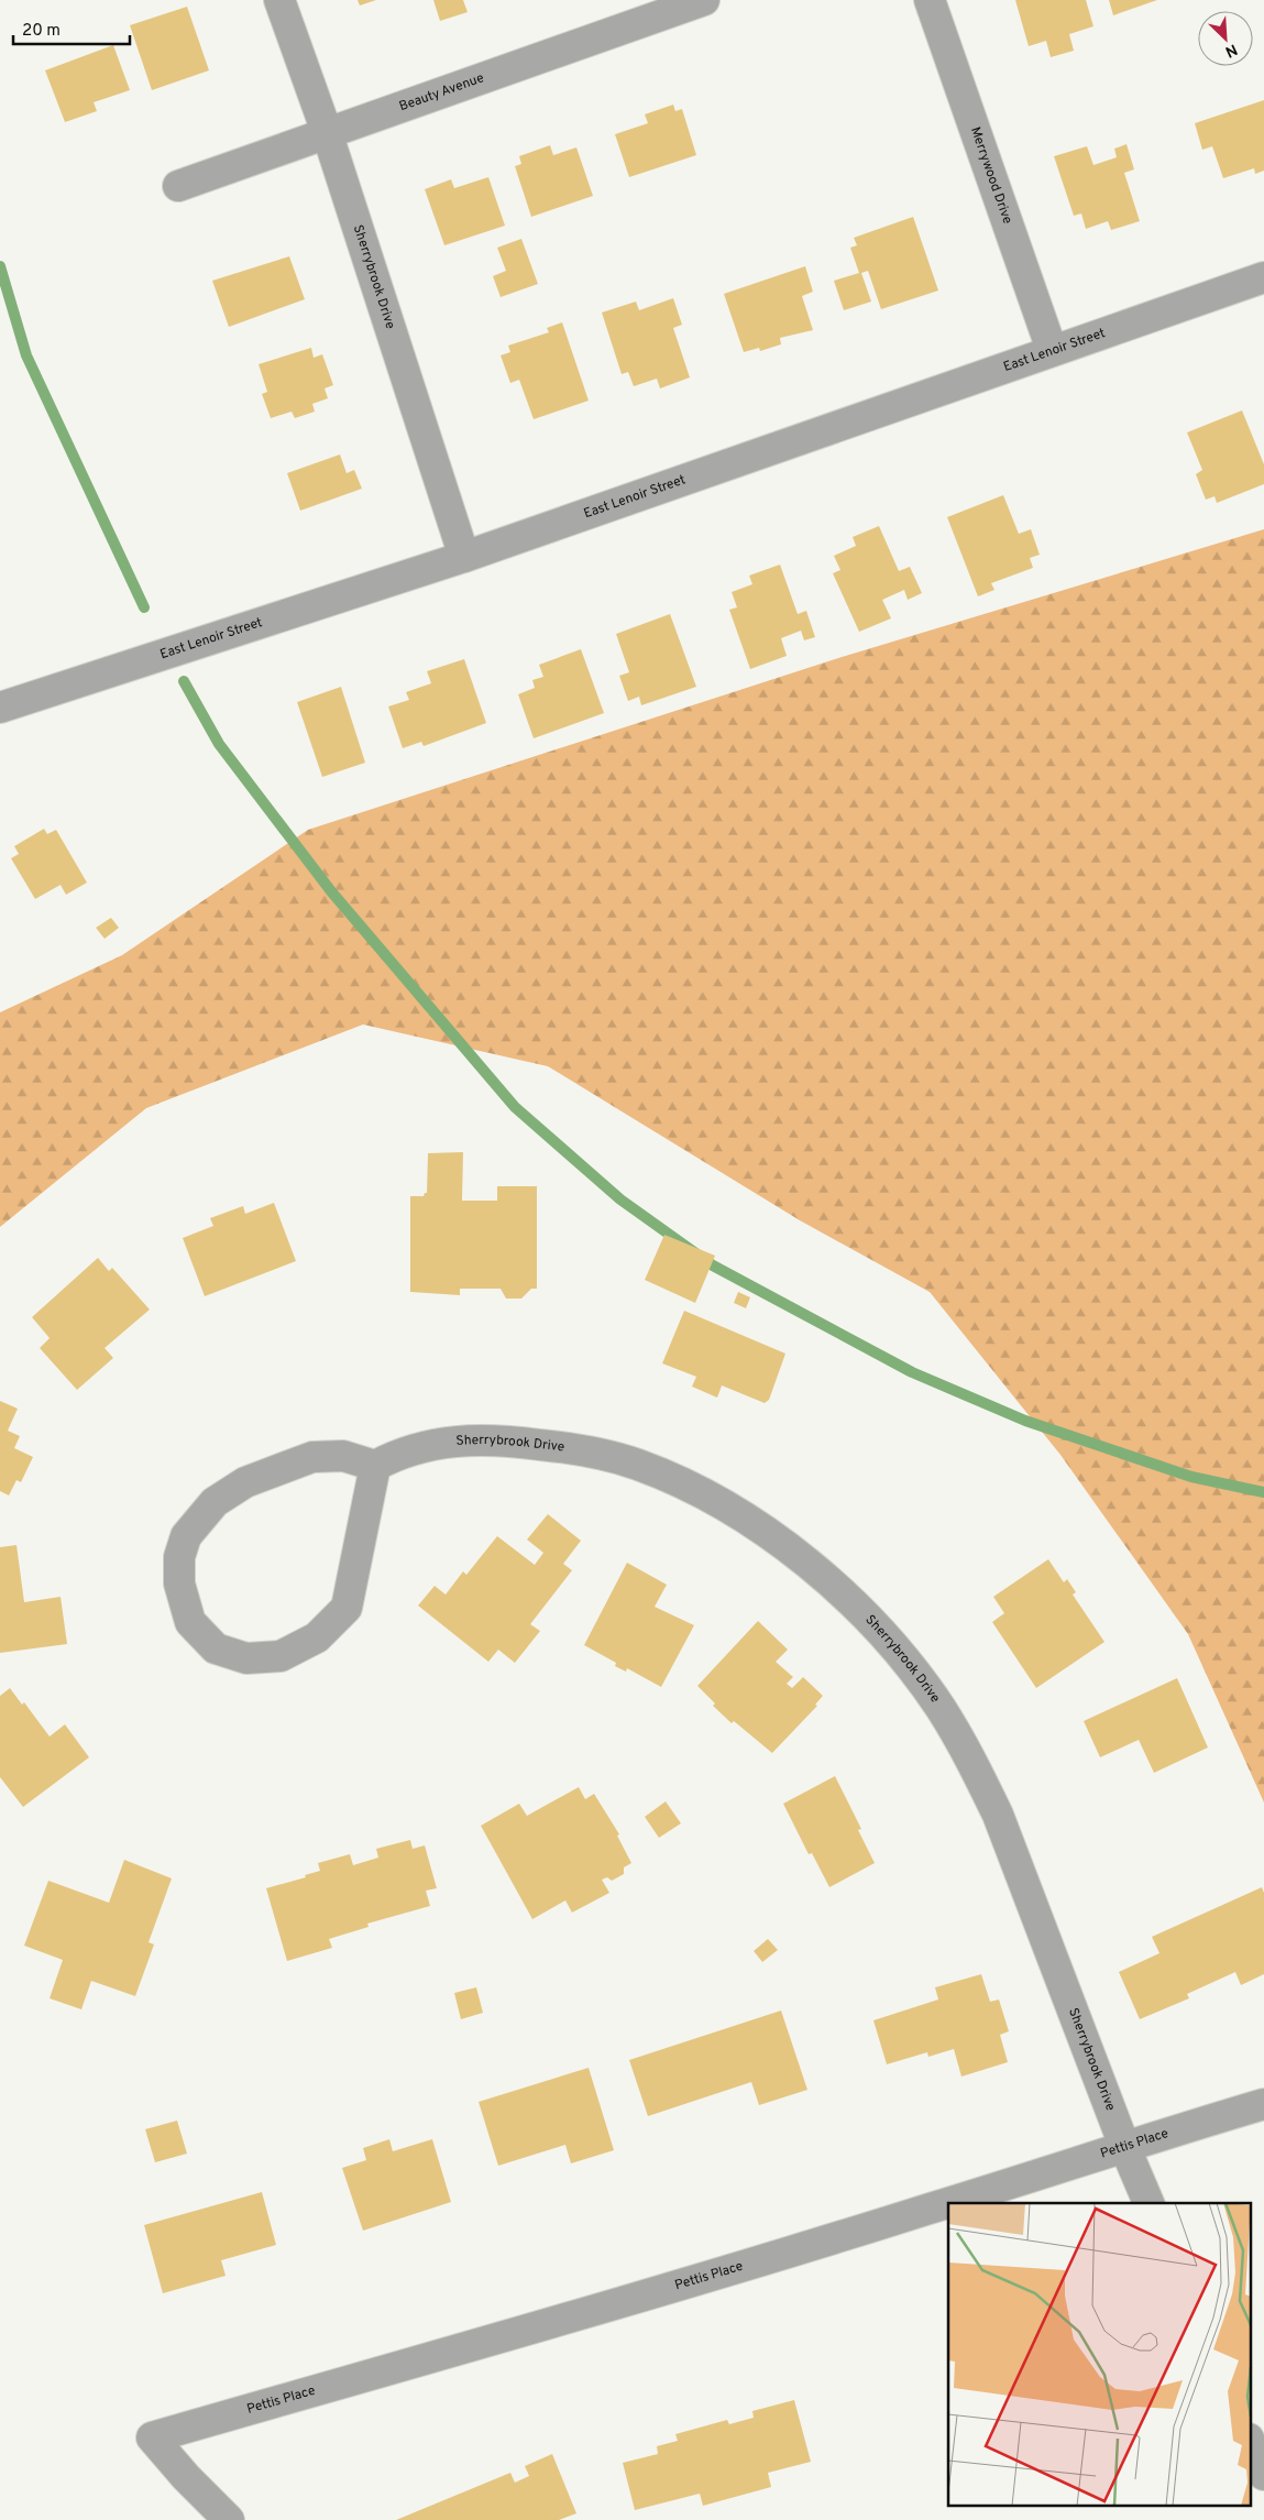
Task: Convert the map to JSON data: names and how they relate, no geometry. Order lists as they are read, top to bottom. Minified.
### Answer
{"streets":{"street":["Beauty Avenue","Merrywood Drive","Sherrybrook Drive","East Lenoir Street","Pettis Place"]},"crossings":[["Beauty Avenue","Sherrybrook Drive"],["Merrywood Drive","East Lenoir Street"],["Sherrybrook Drive","East Lenoir Street"],["Sherrybrook Drive","Pettis Place"]],"scale_bar":"20 m","north":"bottom right"}
